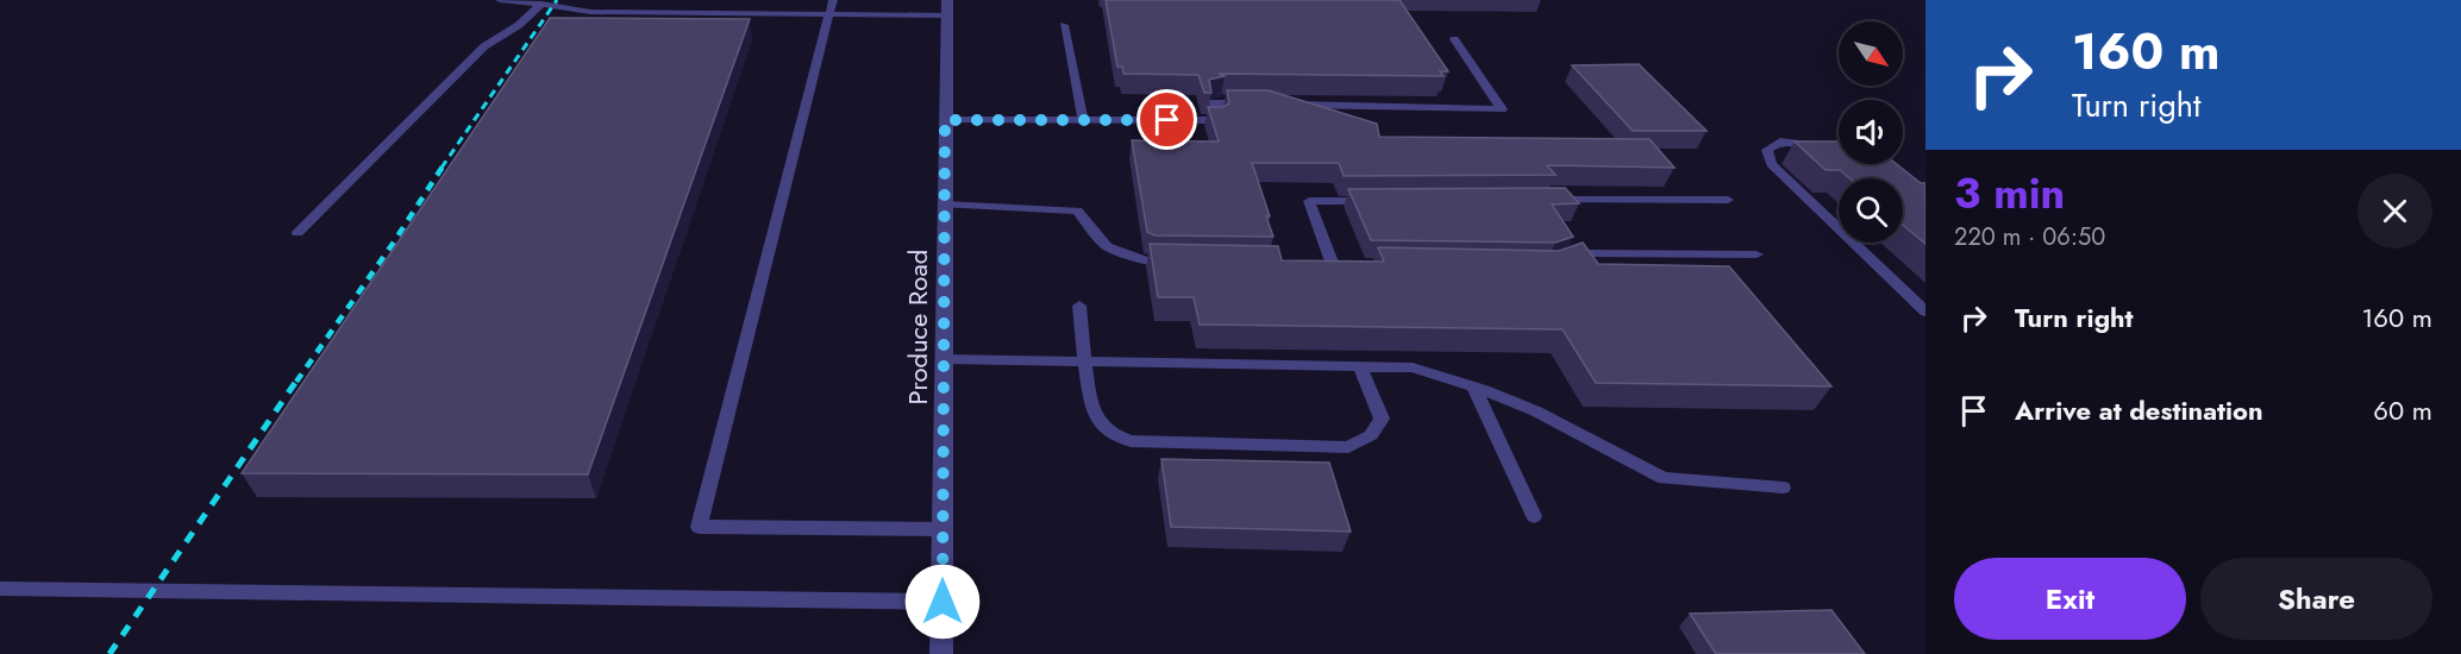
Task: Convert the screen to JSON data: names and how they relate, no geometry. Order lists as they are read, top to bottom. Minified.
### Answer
{"streets":{"street":["Produce Road"]},"north":"bottom right","page":{"turn":["160 m","Turn right"],"heading":["3 min","220 m · 06:50"],"list":[{"name":"Turn right","value":"160 m"},{"name":"Arrive at destination","value":"60 m"}],"buttons":["Exit","Share"]}}
